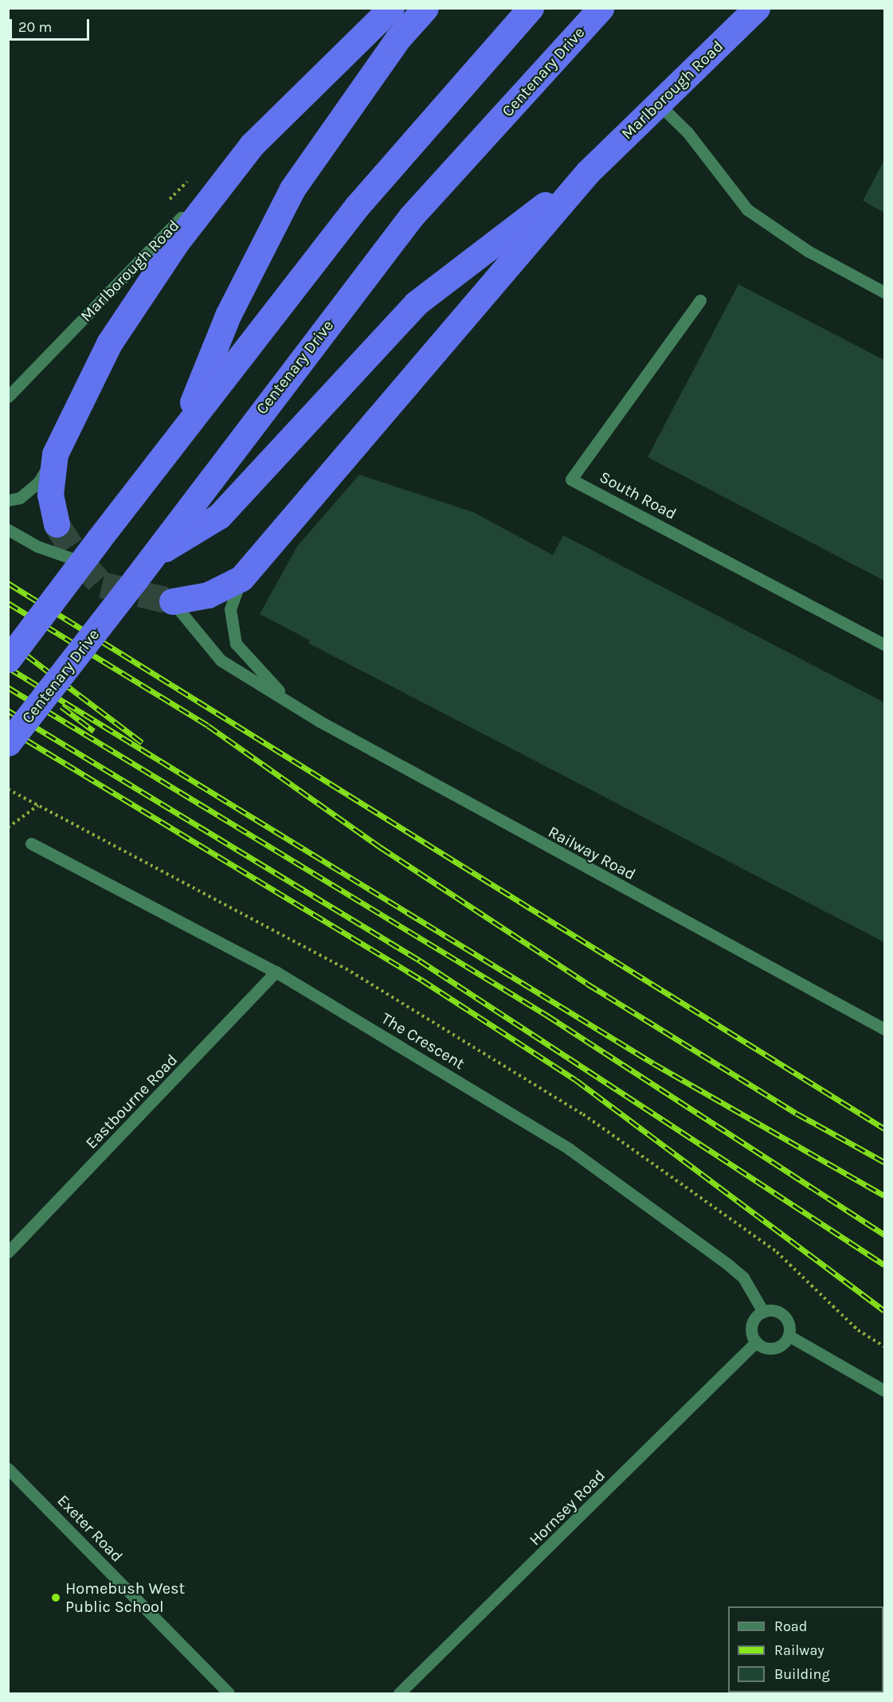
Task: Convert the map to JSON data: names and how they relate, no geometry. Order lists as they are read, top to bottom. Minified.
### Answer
{"streets":{"highway":["Centenary Drive","Marlborough Road"],"street":["South Road","Railway Road","The Crescent","Eastbourne Road","Hornsey Road","Exeter Road"]},"crossings":[["The Crescent","Eastbourne Road"],["The Crescent","Hornsey Road"]],"places":["Homebush West Public School"],"legend":["Road","Railway","Building"],"scale_bar":"20 m"}
